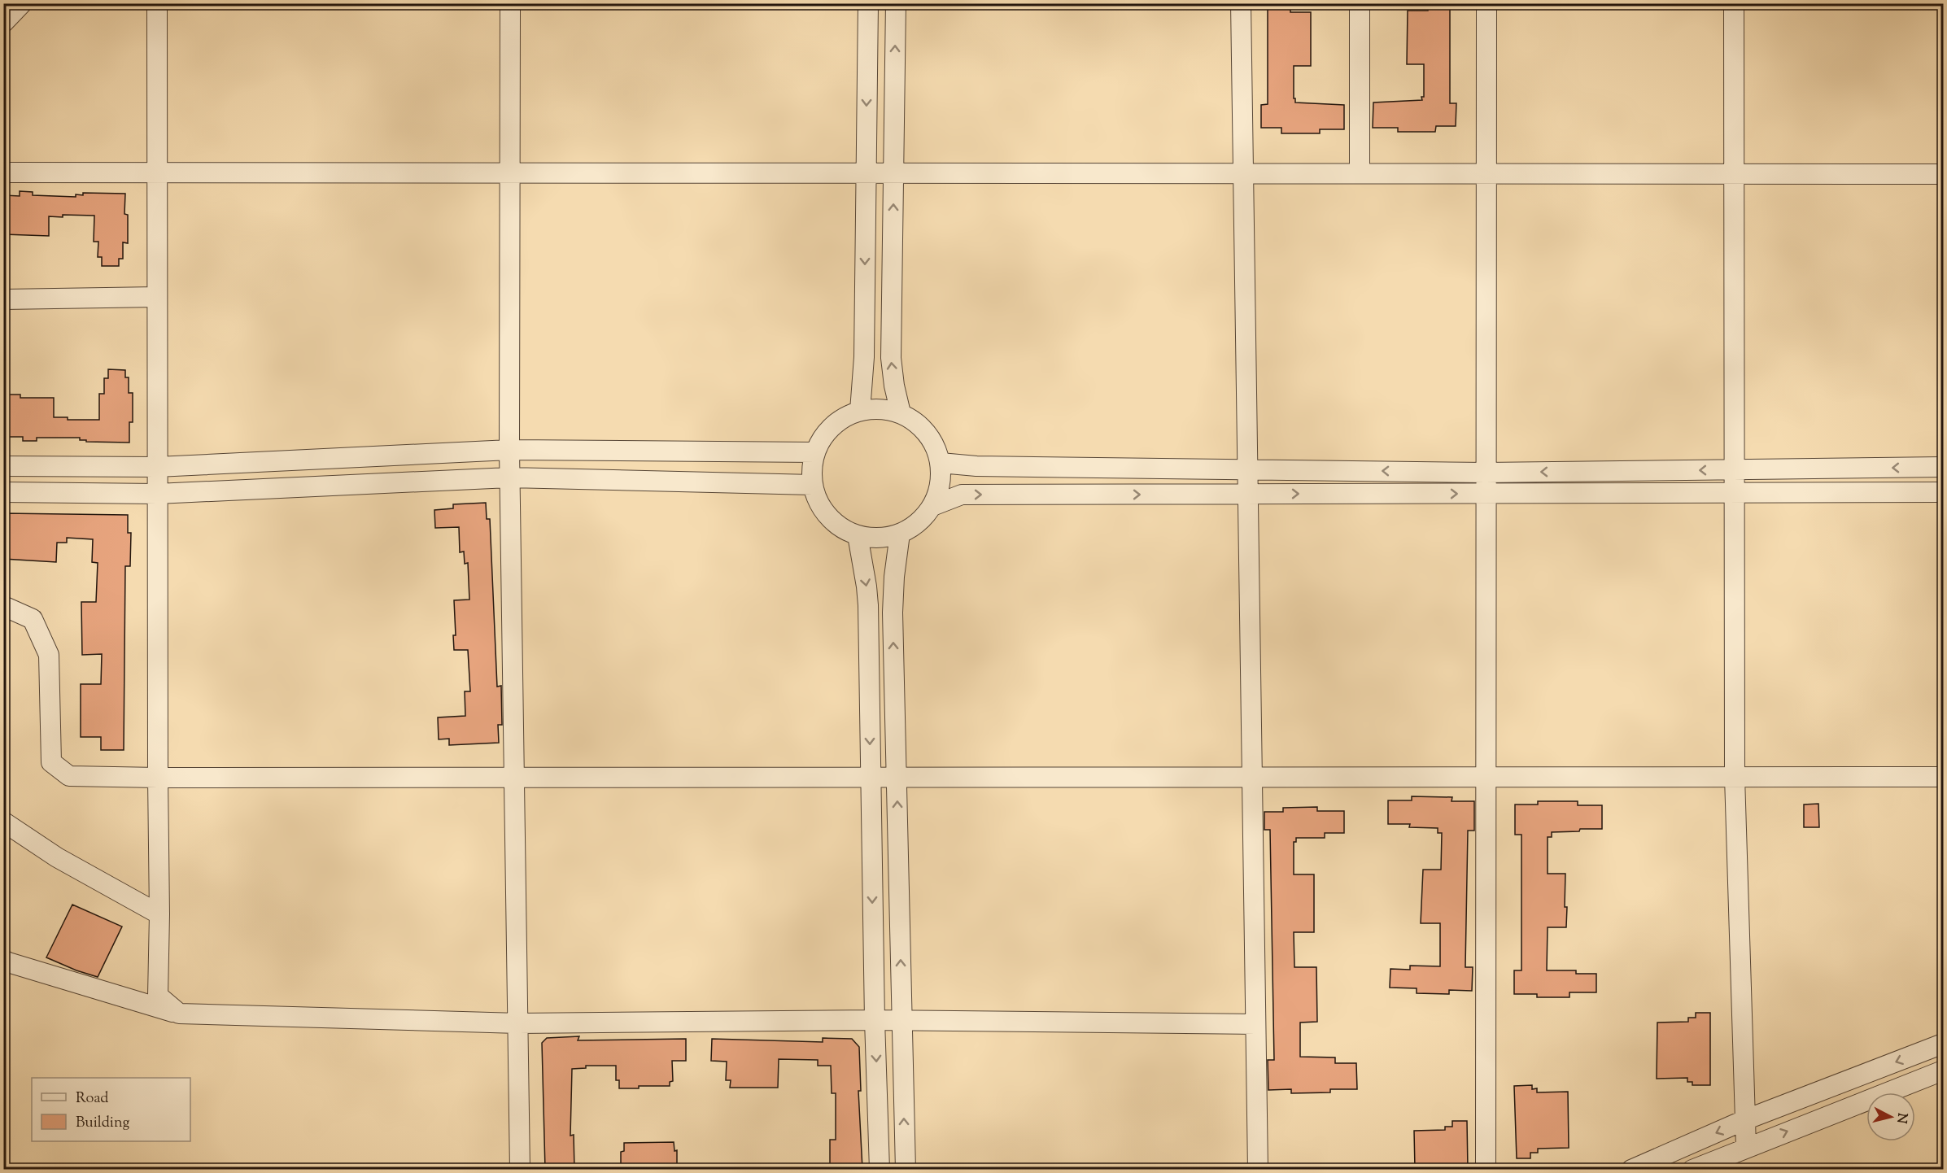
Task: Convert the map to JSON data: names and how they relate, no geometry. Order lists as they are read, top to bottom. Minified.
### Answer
{"legend":["Road","Building"],"north":"right"}
